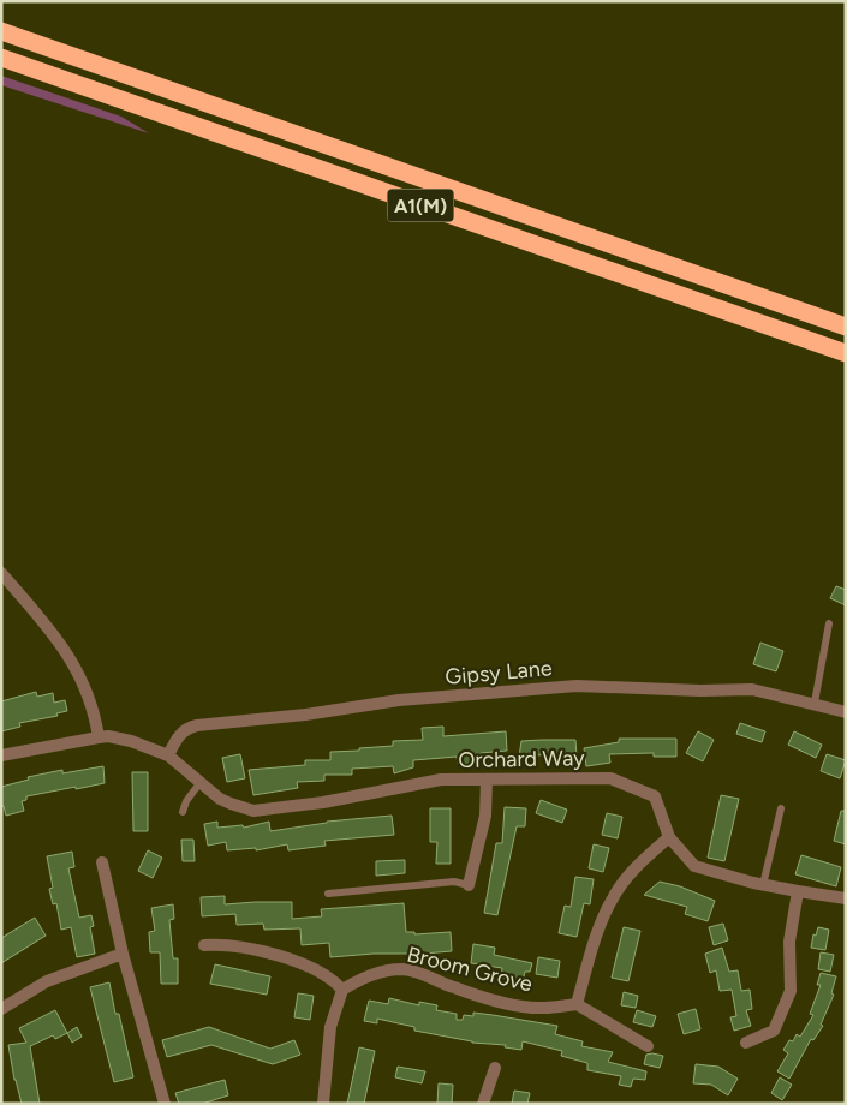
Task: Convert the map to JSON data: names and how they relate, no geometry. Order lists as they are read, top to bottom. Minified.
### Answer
{"streets":{"highway":["A1(M)"],"street":["Gipsy Lane","Orchard Way","Broom Grove"]},"crossings":[["Gipsy Lane","Orchard Way"]]}
